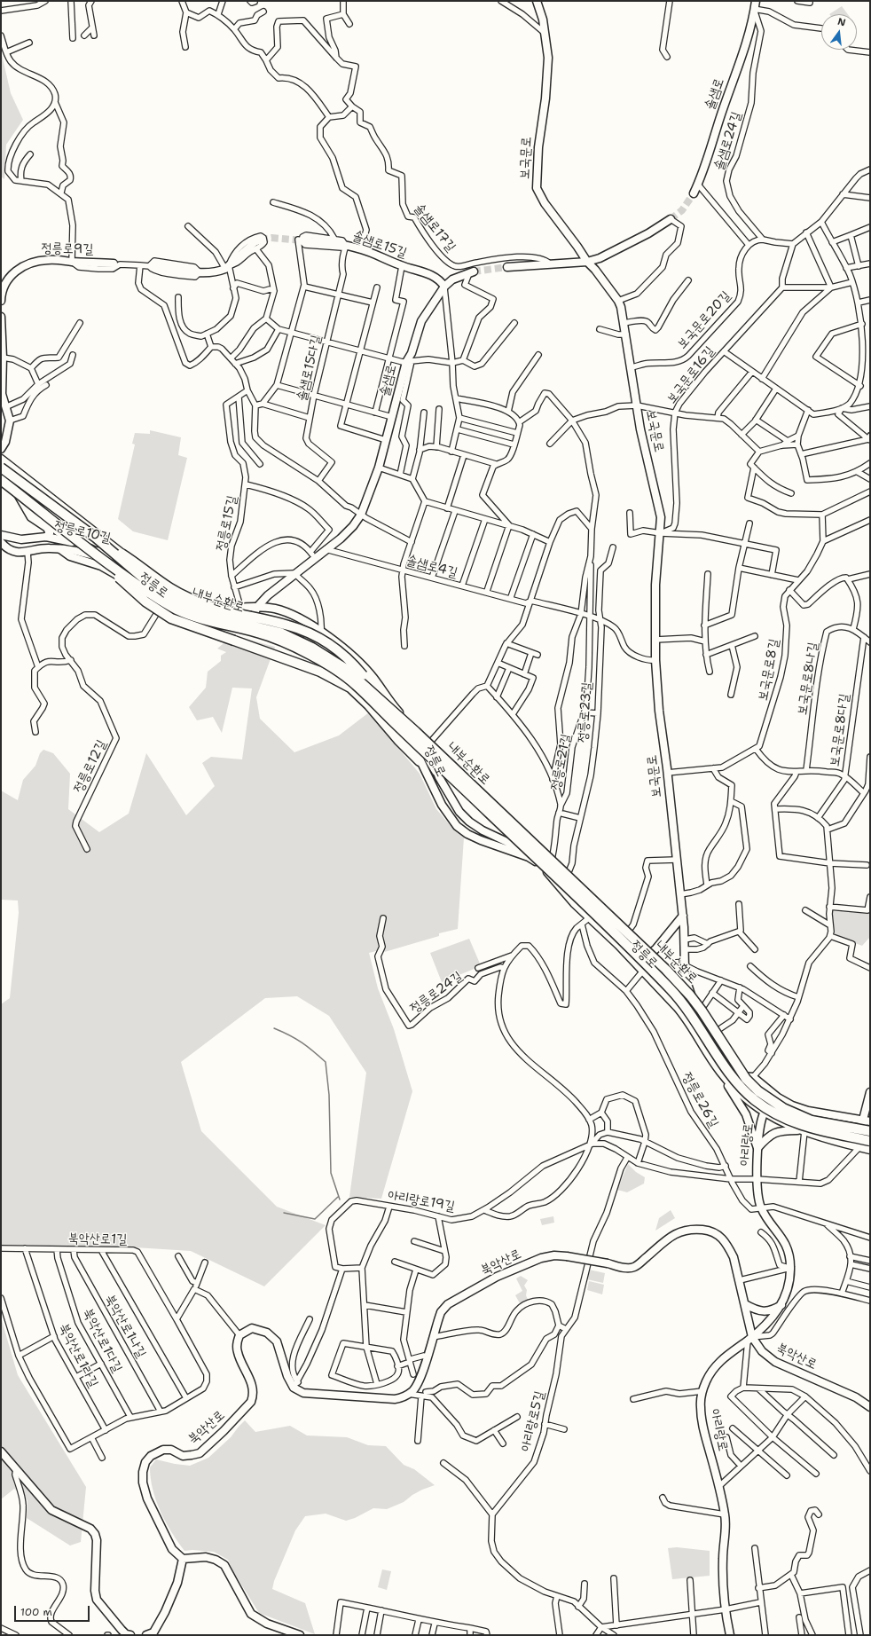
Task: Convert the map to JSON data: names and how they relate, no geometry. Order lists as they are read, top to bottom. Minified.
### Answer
{"streets":{"highway":["내부순환로"],"main road":["솔샘로","보국문로","솔샘로15길","정릉로9길","정릉로10길","정릉로","아리랑로","북악산로"],"street":["솔샘로24길","솔샘로17길","보국문로20길","솔샘로15다길","보국문로16길","정릉로15길","솔샘로4길","보국문로8길","보국문로8나길","정릉로23길","보국문로8다길","정릉로21길","정릉로12길","정릉로24길","정릉로26길","아리랑로19길","북악산로1길","북악산로1나길","북악산로1다길","북악산로1라길","아리랑로5길"]},"crossings":[["솔샘로","솔샘로24길"],["솔샘로","솔샘로15길"],["솔샘로","솔샘로4길"],["솔샘로","정릉로"],["보국문로","보국문로20길"],["보국문로","보국문로16길"],["보국문로","솔샘로4길"],["보국문로","정릉로"],["보국문로","보국문로8길"],["솔샘로15길","솔샘로15다길"],["정릉로15길","정릉로"],["정릉로10길","정릉로"],["정릉로10길","내부순환로"],["솔샘로4길","정릉로23길"],["솔샘로4길","정릉로21길"],["정릉로","내부순환로"],["정릉로","정릉로23길"],["정릉로","정릉로21길"],["정릉로","정릉로12길"],["정릉로","아리랑로"],["정릉로26길","아리랑로"],["정릉로26길","아리랑로19길"],["아리랑로","아리랑로19길"],["아리랑로","북악산로"],["아리랑로19길","아리랑로5길"],["북악산로1길","북악산로1나길"],["북악산로1길","북악산로1다길"],["북악산로1길","북악산로1라길"]],"scale_bar":"100 m","north":"top"}
